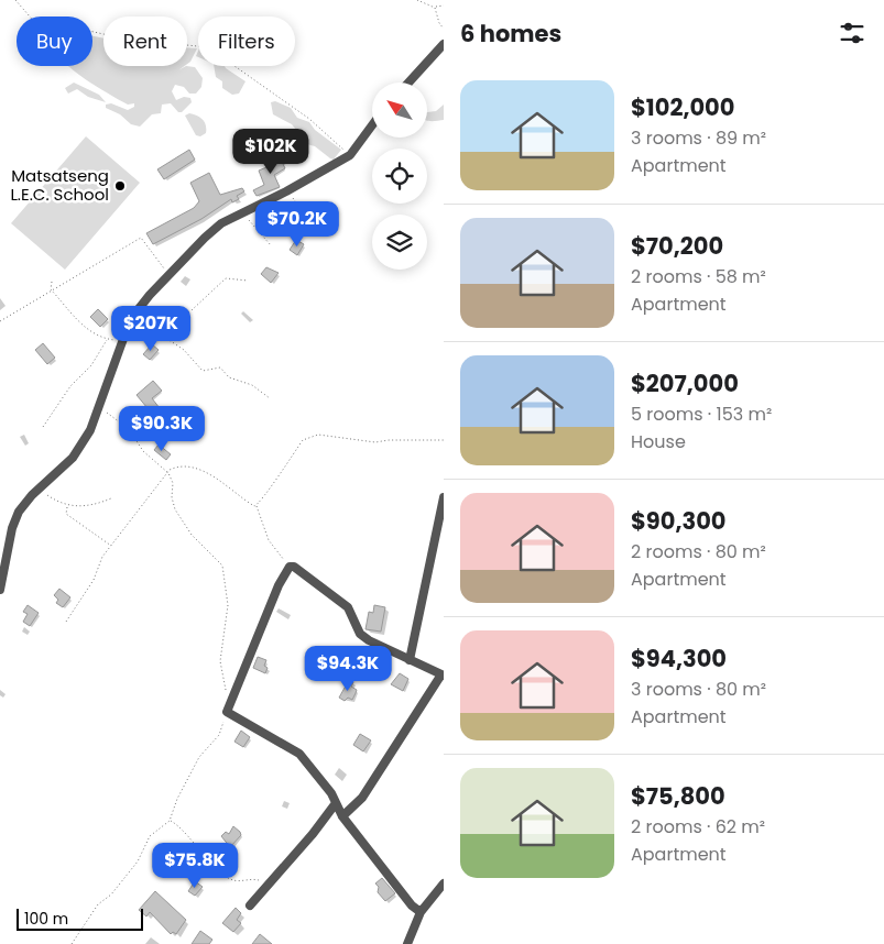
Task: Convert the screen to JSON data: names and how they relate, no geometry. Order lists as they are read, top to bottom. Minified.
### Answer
{"places":["Matsatseng L.E.C. School"],"scale_bar":"100 m","north":"top left","page":{"heading":"6 homes","chip":["Buy","Rent","Filters"],"list":[{"name":"$102,000","note":"3 rooms · 89 m² · Apartment"},{"name":"$70,200","note":"2 rooms · 58 m² · Apartment"},{"name":"$207,000","note":"5 rooms · 153 m² · House"},{"name":"$90,300","note":"2 rooms · 80 m² · Apartment"},{"name":"$94,300","note":"3 rooms · 80 m² · Apartment"},{"name":"$75,800","note":"2 rooms · 62 m² · Apartment"}],"price":["$102K","$70.2K","$207K","$90.3K","$94.3K","$75.8K"],"scale":"100 m"}}
